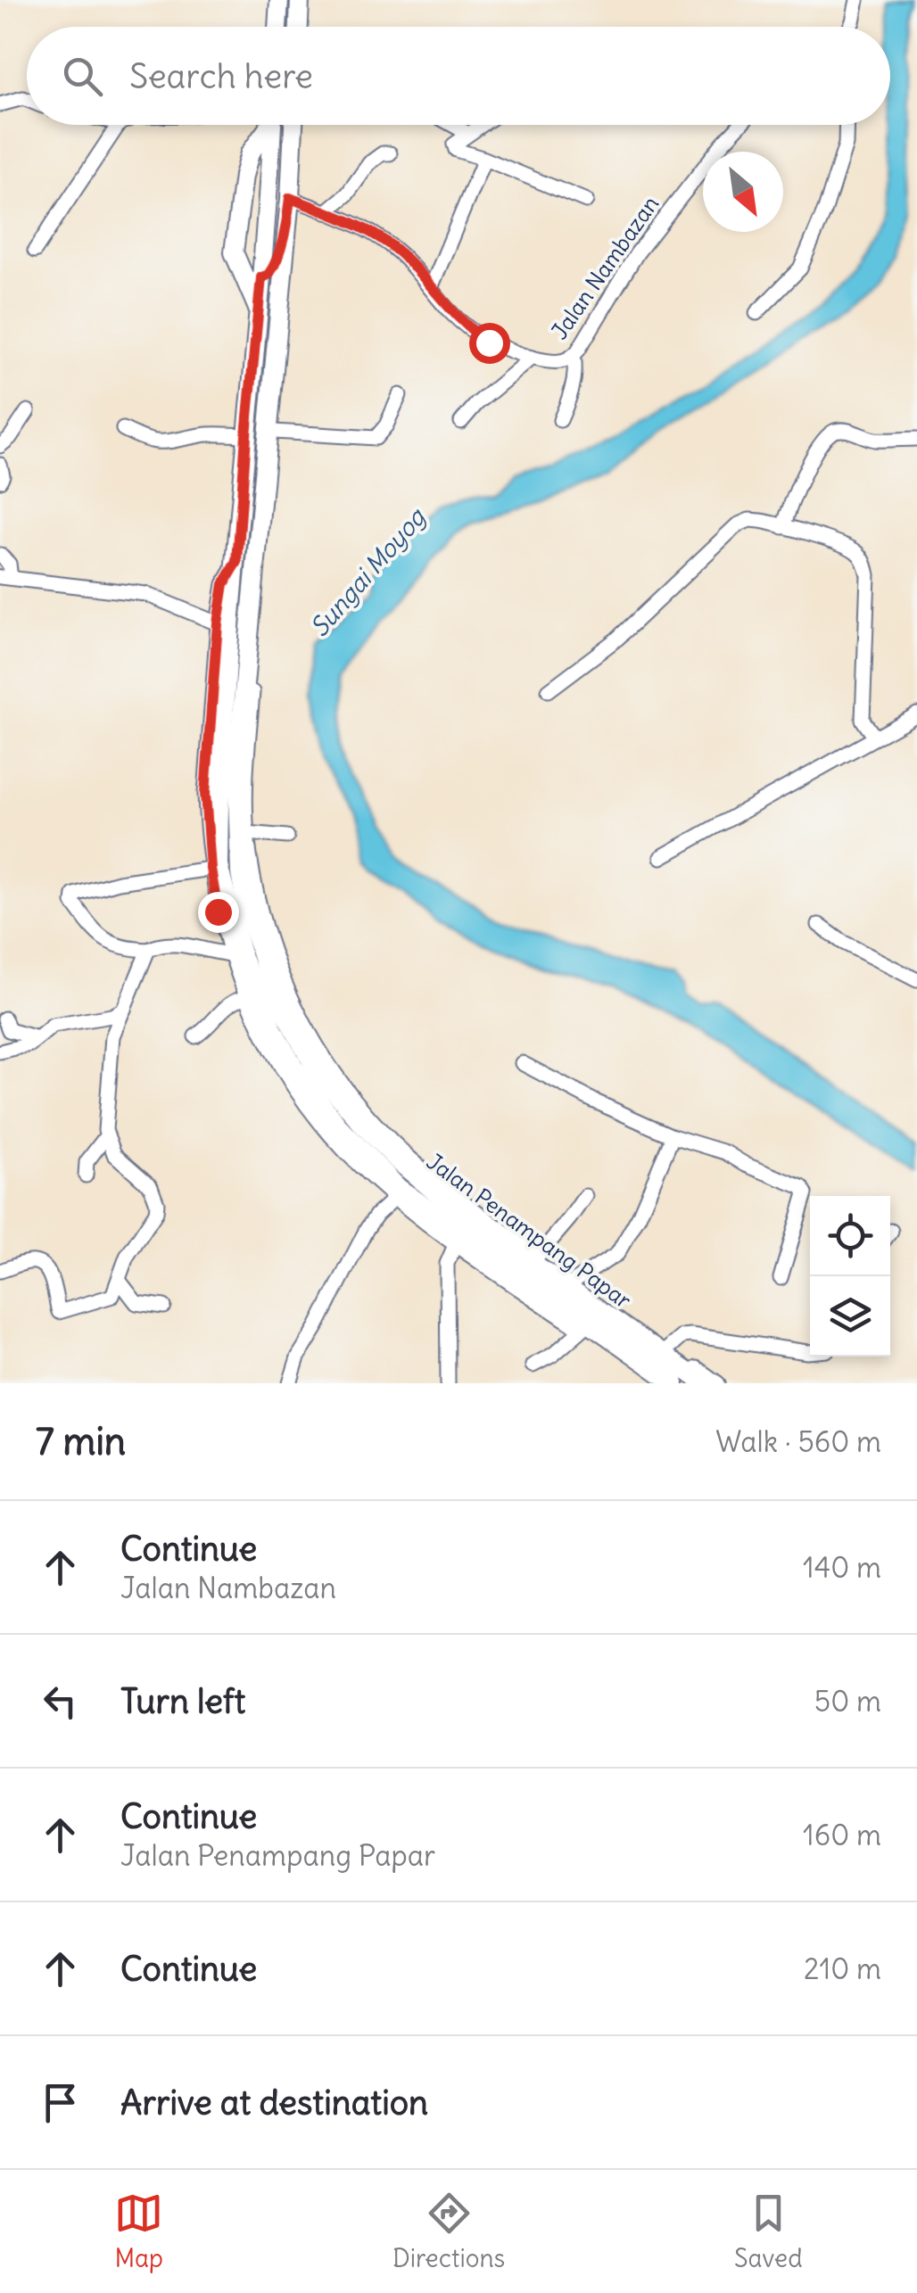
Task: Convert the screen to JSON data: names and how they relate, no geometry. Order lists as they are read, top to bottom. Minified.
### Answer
{"streets":{"main road":["Jalan Penampang Papar"],"street":["Jalan Nambazan"]},"crossings":[["Jalan Nambazan","Jalan Penampang Papar"]],"water":["Sungai Moyog"],"north":"bottom right","page":{"search":"Search here","heading":["7 min","Walk · 560 m"],"list":[["Continue","Jalan Nambazan","140 m"],["Turn left","50 m"],["Continue","Jalan Penampang Papar","160 m"],["Continue","210 m"],"Arrive at destination"],"nav":["Map","Directions","Saved"]}}
